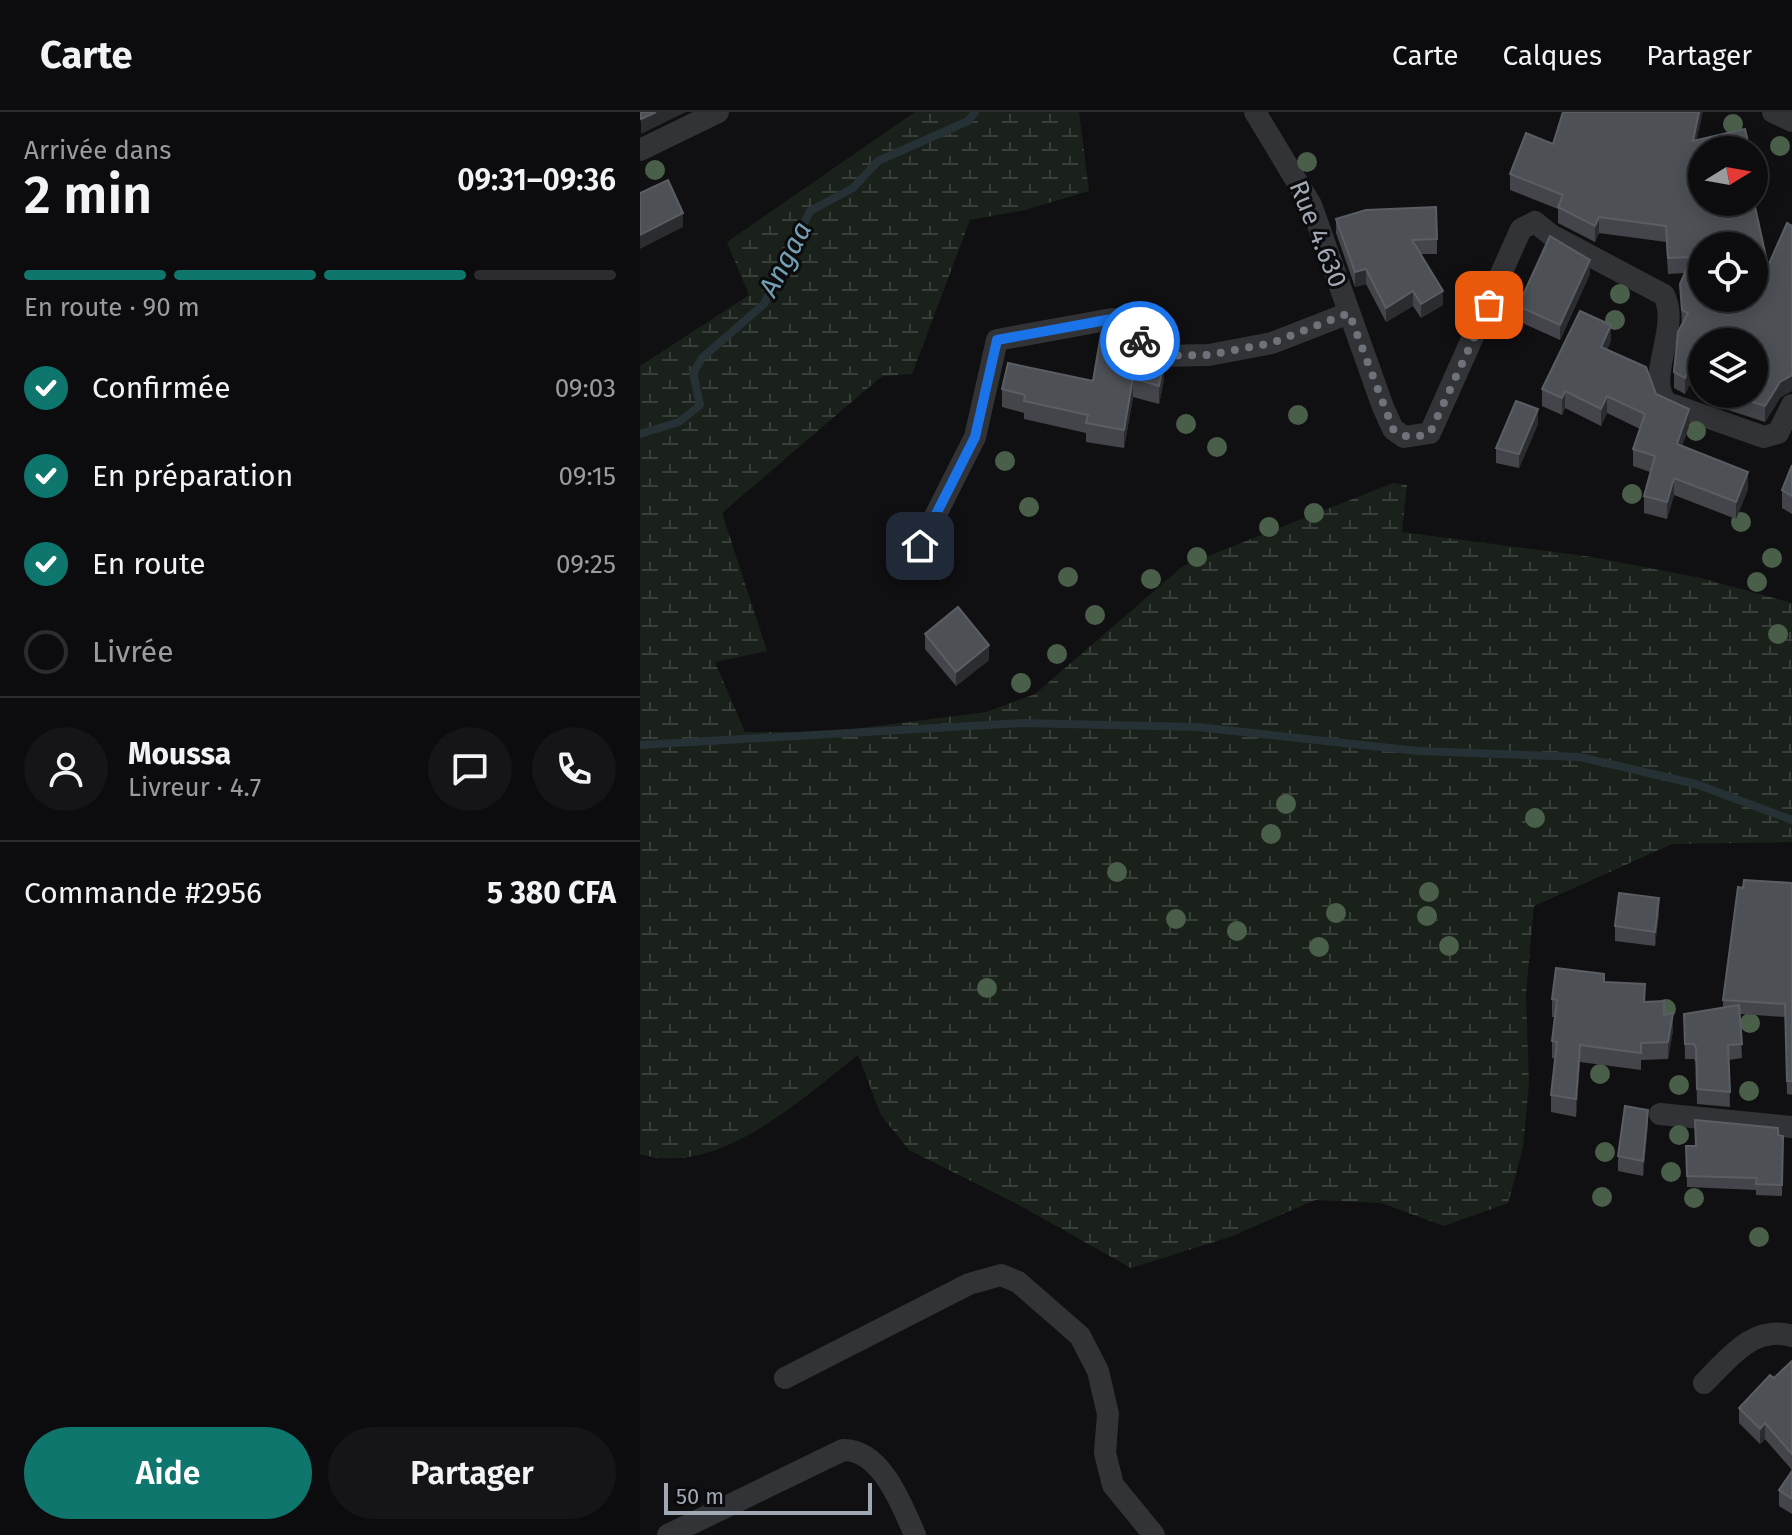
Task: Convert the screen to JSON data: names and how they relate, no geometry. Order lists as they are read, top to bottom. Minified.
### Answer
{"streets":{"street":["Rue 4.630"]},"water":["Angaa"],"scale_bar":"50 m","north":"right","page":{"header":"Carte","nav":["Carte","Calques","Partager"],"heading":["2 min","Arrivée dans","09:31–09:36"],"panel":["Moussa","Livreur · 4.7","Commande #2956","5 380 CFA"],"bar":"En route · 90 m","list":[["Confirmée","09:03"],["En préparation","09:15"],["En route","09:25"],"Livrée"],"buttons":["Aide","Partager"],"scale":"50 m"}}
